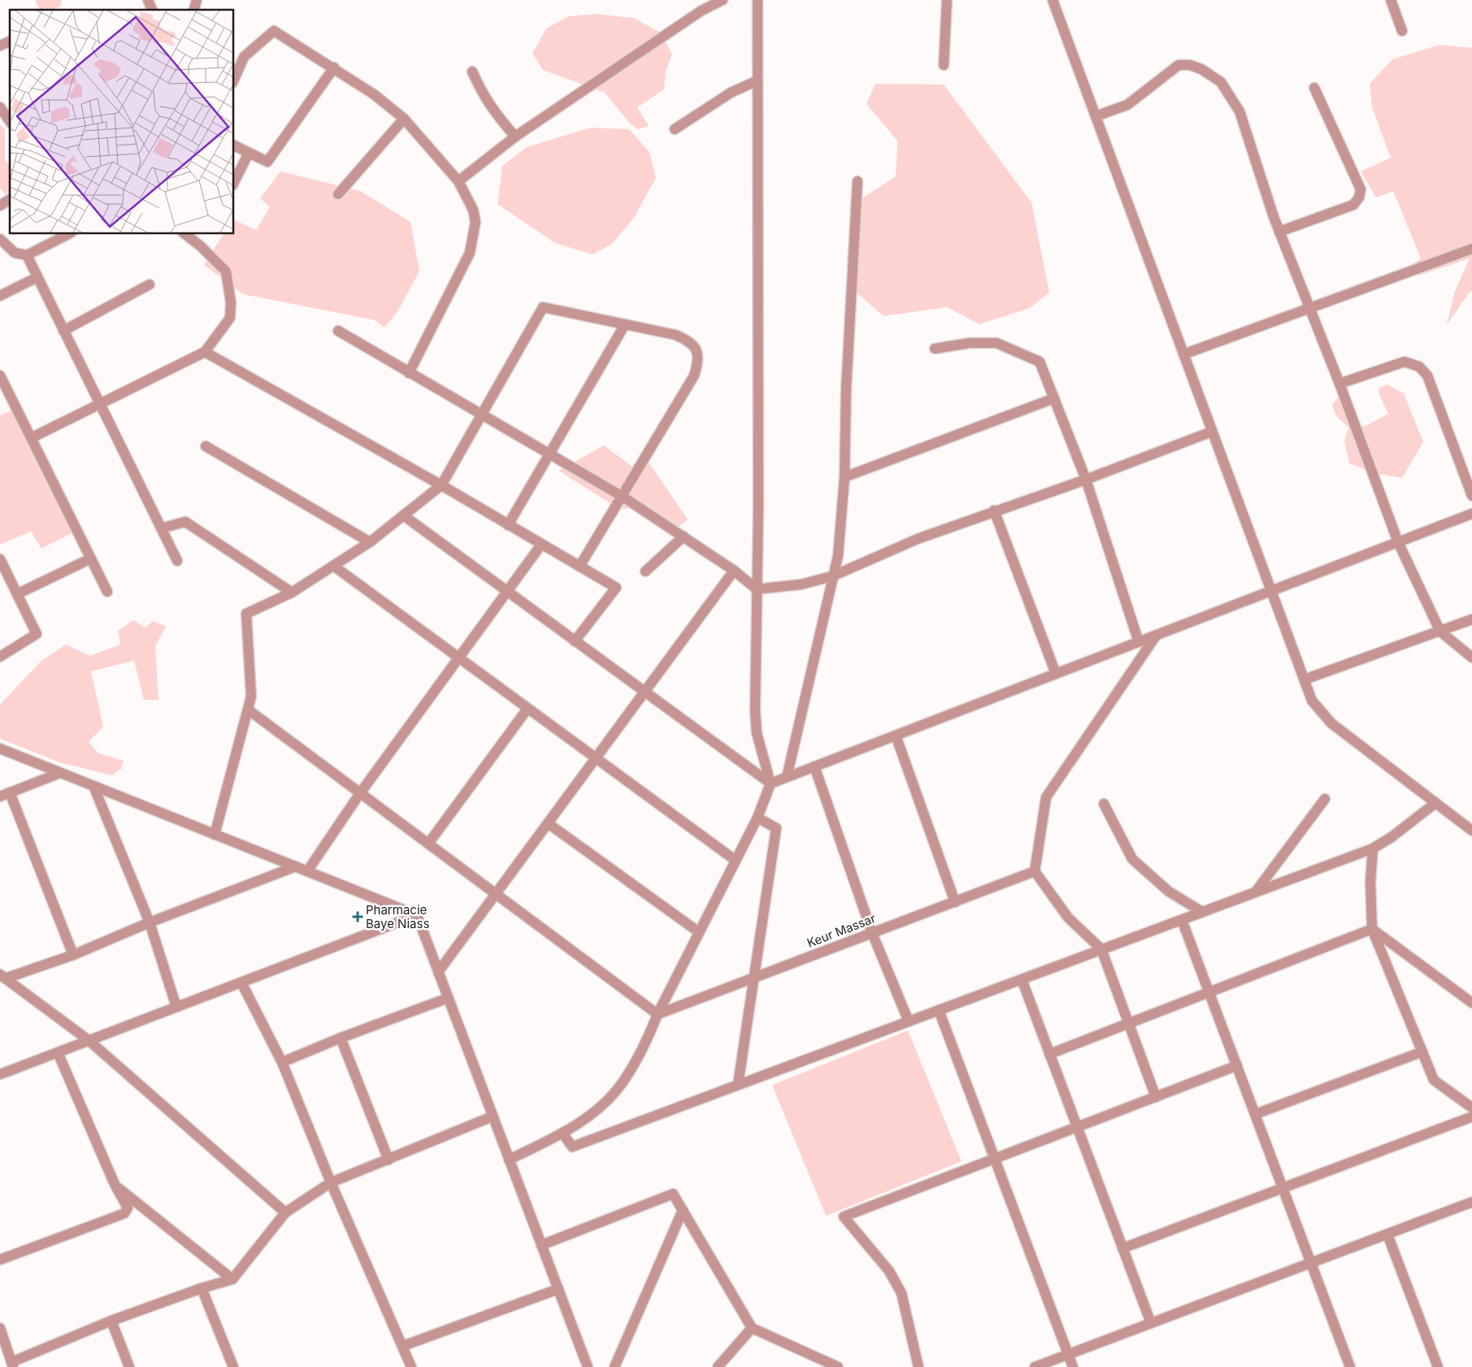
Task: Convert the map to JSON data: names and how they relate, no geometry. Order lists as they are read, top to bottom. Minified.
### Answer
{"streets":{"street":["Keur Massar"]},"places":{"health":["Pharmacie Baye Niass"]}}
